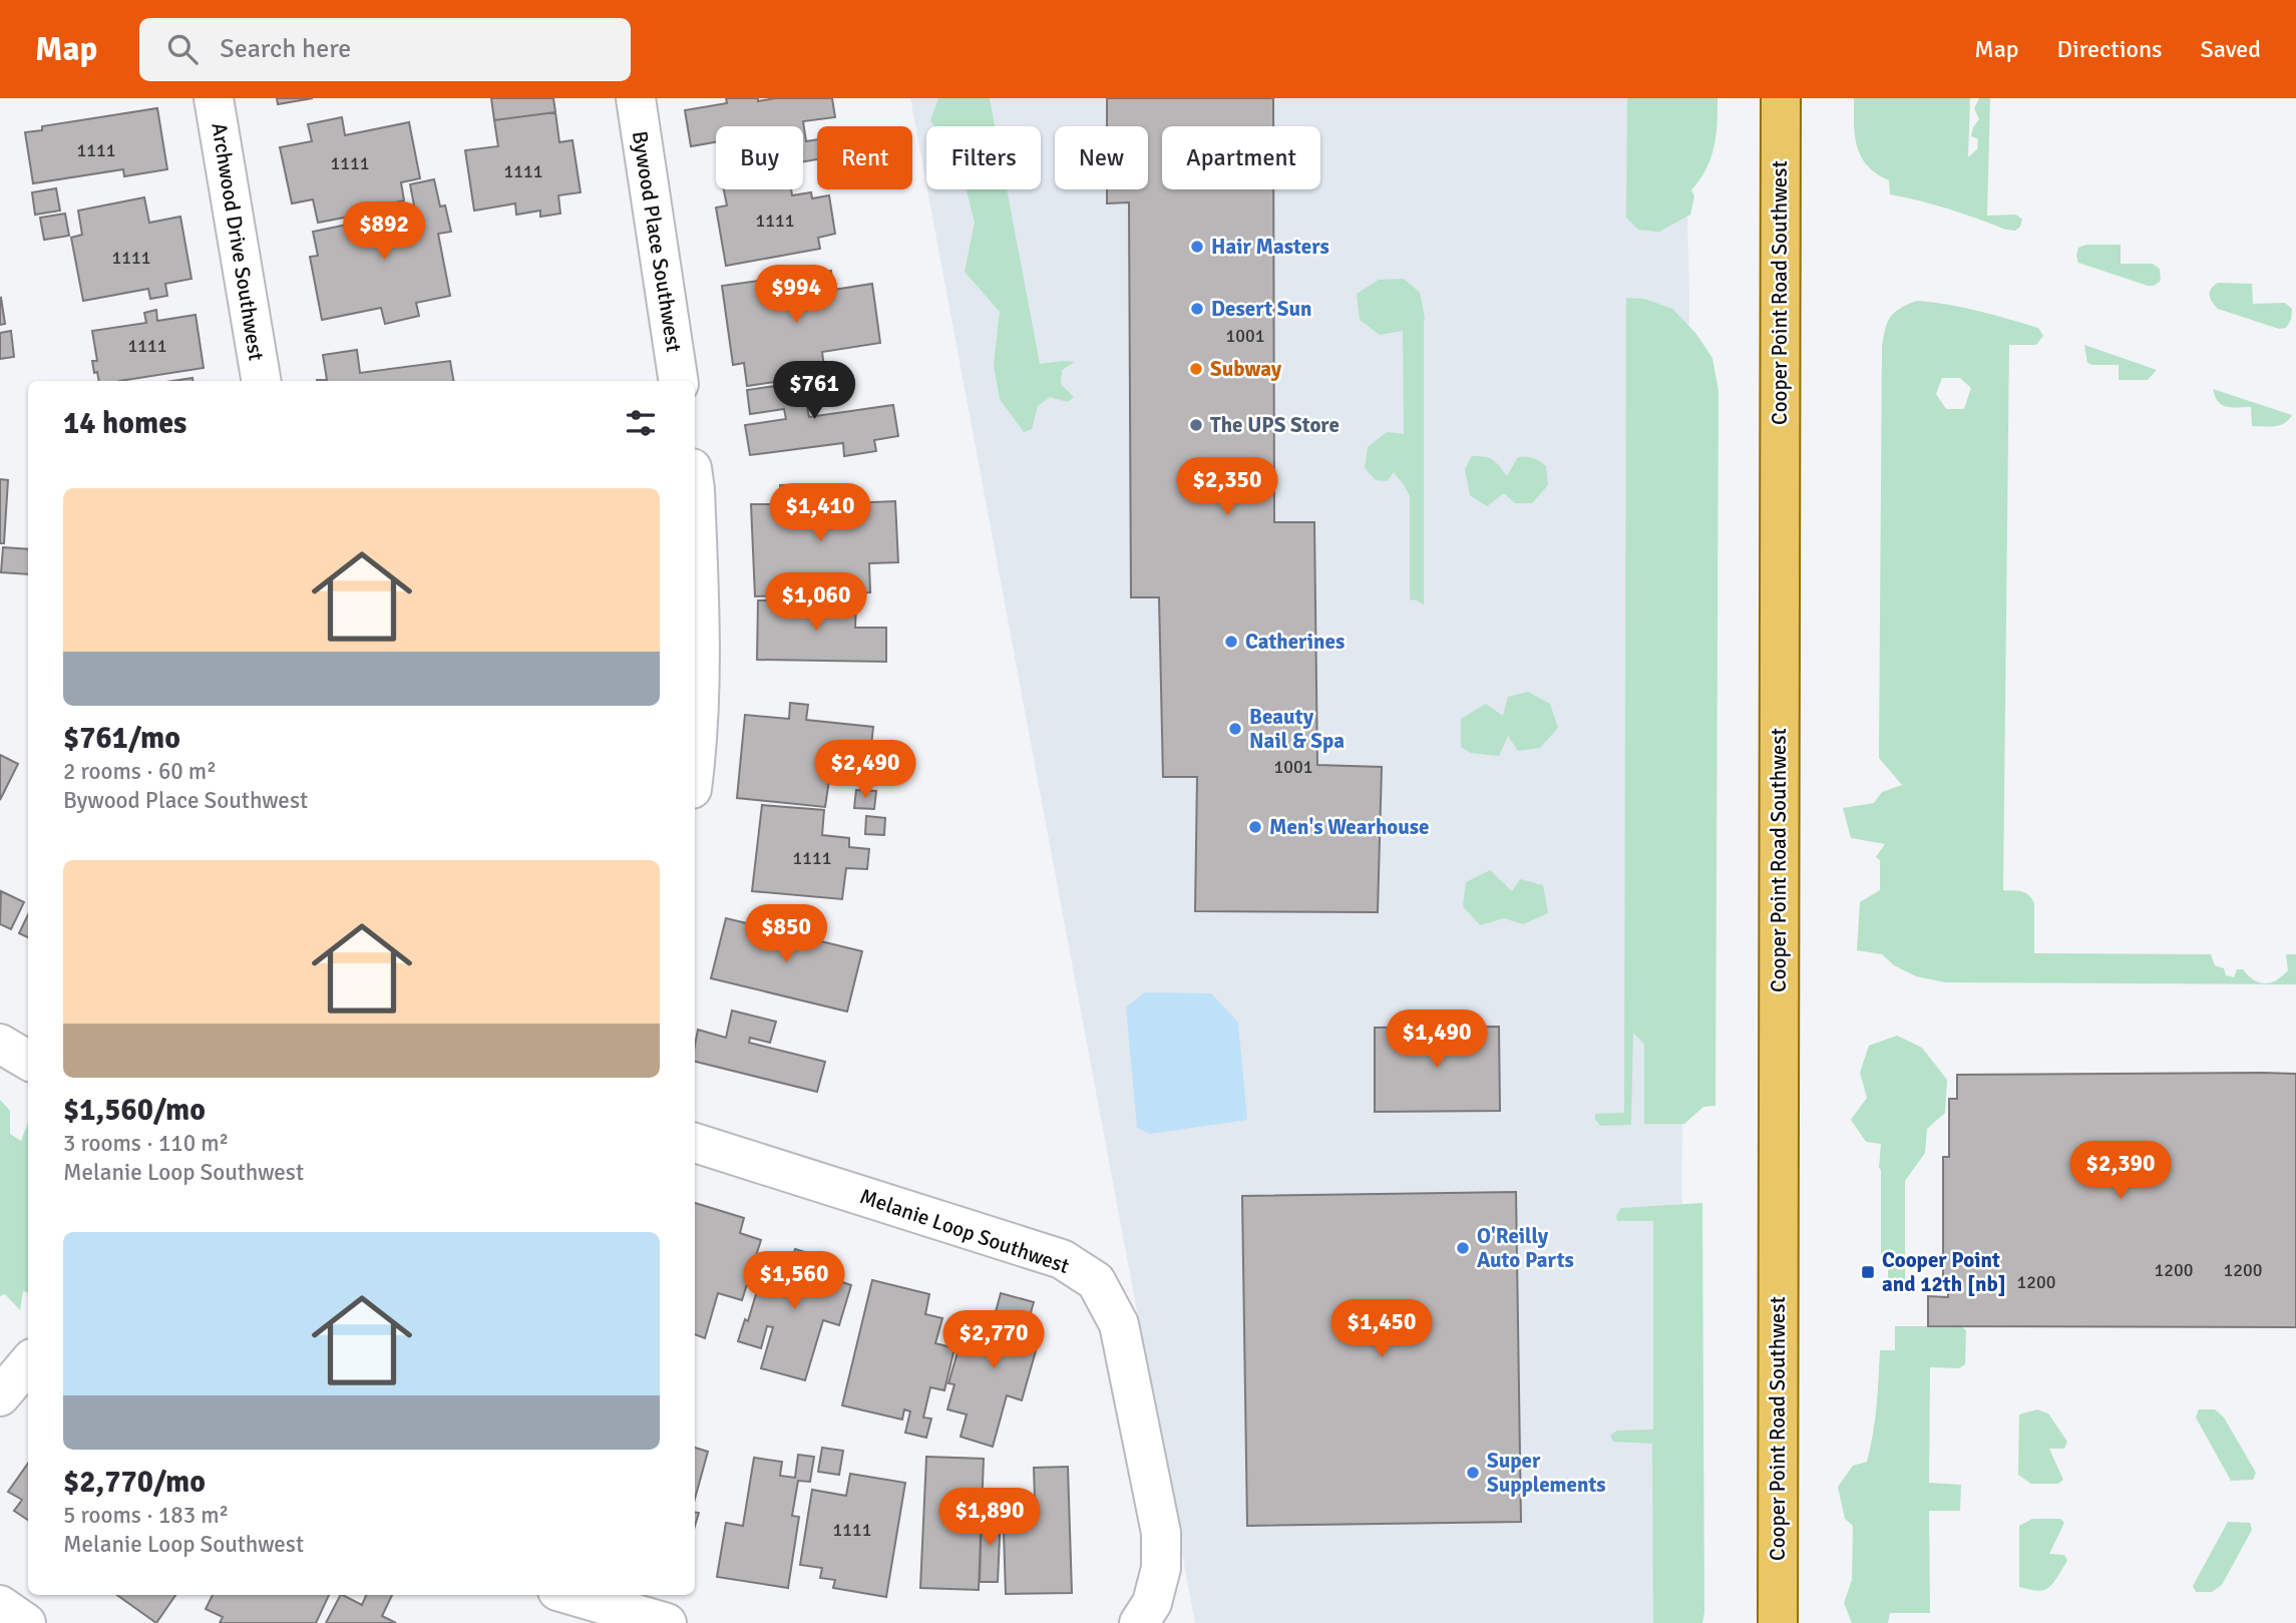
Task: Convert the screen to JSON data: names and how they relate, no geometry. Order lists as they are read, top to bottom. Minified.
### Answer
{"streets":{"main road":["Cooper Point Road Southwest"],"street":["Archwood Drive Southwest","Bywood Place Southwest","Melanie Loop Southwest"]},"places":{"other":["Hair Masters","Desert Sun","Subway","The UPS Store","Catherines","Beauty Nail & Spa","Men's Wearhouse","O'Reilly Auto Parts","Super Supplements"],"transit":["Cooper Point and 12th [nb]"]},"house_numbers":["1111","1111","1111","1111","1111","1001","1111","1001","1111","1200","1200","1200","1111"],"page":{"header":"Map","search":"Search here","nav":["Map","Directions","Saved"],"chip":["Buy","Rent","Filters","New","Apartment"],"price":["$892","$994","$761","$2,350","$1,410","$1,060","$2,490","$850","$1,490","$2,390","$1,560","$1,450","$2,770","$1,890"],"heading":"14 homes","list":[{"name":"$761/mo","note":"2 rooms · 60 m² · Bywood Place Southwest"},{"name":"$1,560/mo","note":"3 rooms · 110 m² · Melanie Loop Southwest"},{"name":"$2,770/mo","note":"5 rooms · 183 m² · Melanie Loop Southwest"}]}}
